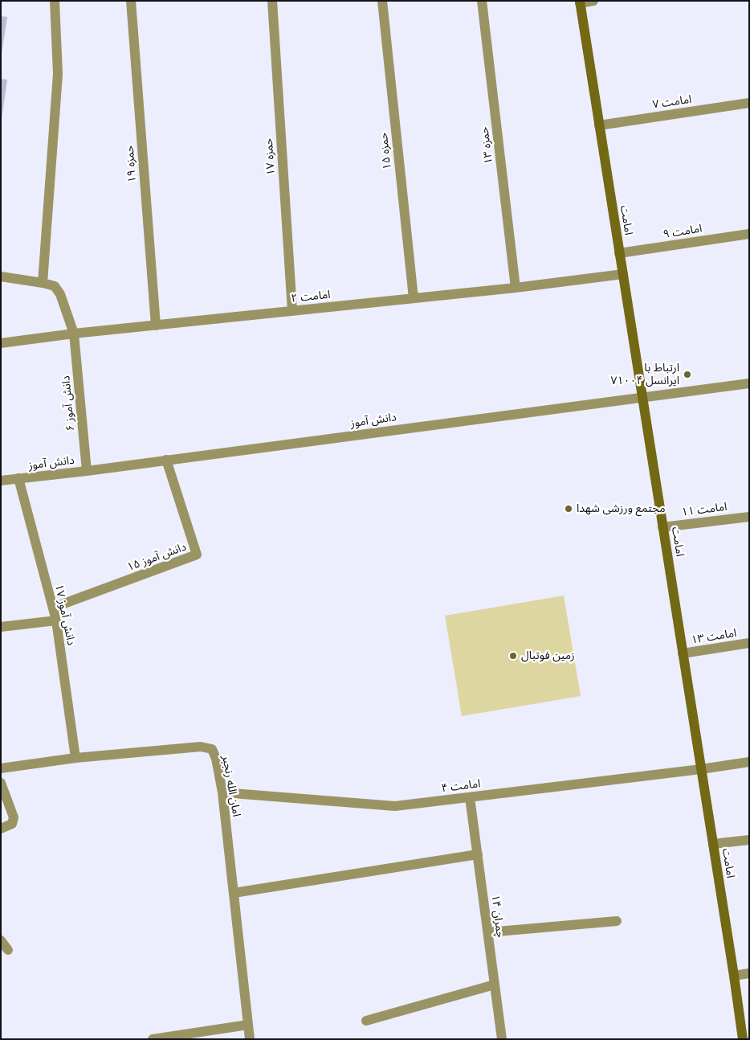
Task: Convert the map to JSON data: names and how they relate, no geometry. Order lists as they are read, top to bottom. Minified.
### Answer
{"streets":{"main road":["امامت"],"street":["امامت ۷","حمزه ۱۳","حمزه ۱۵","حمزه ۱۷","حمزه ۱۹","امامت ۹","امامت ۲","دانش آموز ۶","دانش آموز","امامت ۱۱","دانش آموز ۱۵","دانش آموز ۱۷","امامت ۱۳","امان الله رنجبر","امامت ۴","چمران ۱۴"]},"crossings":[["امامت ۷","امامت"],["حمزه ۱۳","امامت ۲"],["حمزه ۱۵","امامت ۲"],["حمزه ۱۷","امامت ۲"],["حمزه ۱۹","امامت ۲"],["امامت","امامت ۹"],["امامت","امامت ۲"],["امامت","دانش آموز"],["امامت","امامت ۱۱"],["امامت","امامت ۱۳"],["امامت","امامت ۴"],["امامت ۲","دانش آموز ۶"],["دانش آموز ۶","دانش آموز"],["دانش آموز","دانش آموز ۱۵"],["دانش آموز","دانش آموز ۱۷"],["دانش آموز ۱۵","دانش آموز ۱۷"],["دانش آموز ۱۷","امان الله رنجبر"],["امان الله رنجبر","امامت ۴"],["امامت ۴","چمران ۱۴"]],"places":["ارتباط با ایرانسل ۷۱۰۰۴","مجتمع ورزشی شهدا","زمین فوتبال"]}
